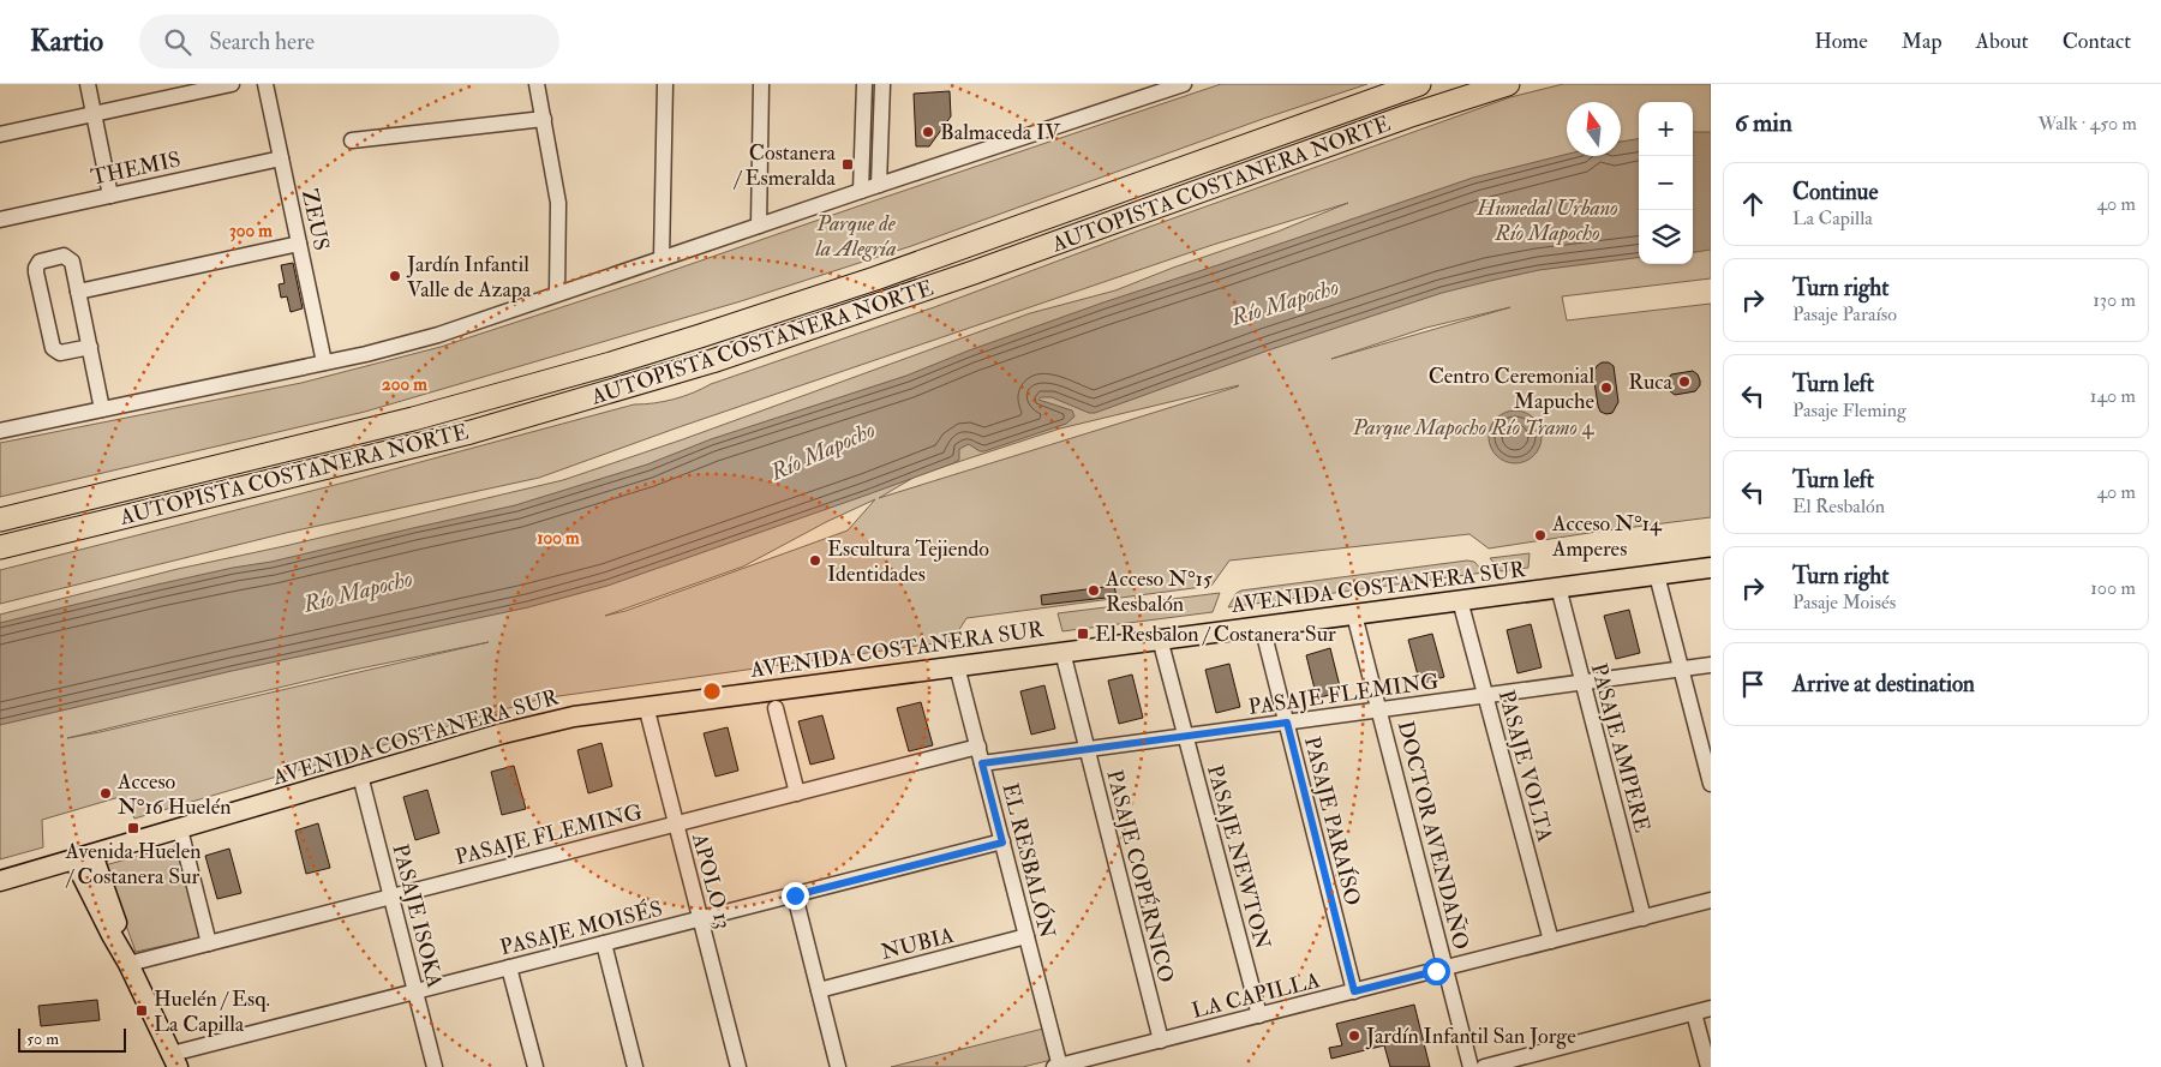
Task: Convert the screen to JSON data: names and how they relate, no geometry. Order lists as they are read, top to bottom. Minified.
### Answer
{"streets":{"highway":["AUTOPISTA COSTANERA NORTE"],"main road":["AVENIDA COSTANERA SUR"],"street":["THEMIS","ZEUS","PASAJE FLEMING","PASAJE AMPERE","PASAJE VOLTA","PASAJE PARAÍSO","DOCTOR AVENDAÑO","PASAJE NEWTON","EL RESBALÓN","PASAJE COPÉRNICO","APOLO 13","PASAJE ISOKA","PASAJE MOISÉS","NUBIA","LA CAPILLA"]},"crossings":[["THEMIS","ZEUS"],["AVENIDA COSTANERA SUR","PASAJE AMPERE"],["AVENIDA COSTANERA SUR","PASAJE VOLTA"],["AVENIDA COSTANERA SUR","PASAJE PARAÍSO"],["AVENIDA COSTANERA SUR","DOCTOR AVENDAÑO"],["AVENIDA COSTANERA SUR","PASAJE NEWTON"],["AVENIDA COSTANERA SUR","EL RESBALÓN"],["AVENIDA COSTANERA SUR","PASAJE COPÉRNICO"],["AVENIDA COSTANERA SUR","APOLO 13"],["AVENIDA COSTANERA SUR","PASAJE ISOKA"],["PASAJE FLEMING","PASAJE AMPERE"],["PASAJE FLEMING","PASAJE VOLTA"],["PASAJE FLEMING","PASAJE PARAÍSO"],["PASAJE FLEMING","DOCTOR AVENDAÑO"],["PASAJE FLEMING","PASAJE NEWTON"],["PASAJE FLEMING","EL RESBALÓN"],["PASAJE FLEMING","PASAJE COPÉRNICO"],["PASAJE FLEMING","APOLO 13"],["PASAJE FLEMING","PASAJE ISOKA"],["PASAJE AMPERE","LA CAPILLA"],["PASAJE VOLTA","LA CAPILLA"],["PASAJE PARAÍSO","LA CAPILLA"],["DOCTOR AVENDAÑO","LA CAPILLA"],["PASAJE NEWTON","LA CAPILLA"],["EL RESBALÓN","PASAJE MOISÉS"],["EL RESBALÓN","NUBIA"],["EL RESBALÓN","LA CAPILLA"],["PASAJE COPÉRNICO","LA CAPILLA"],["APOLO 13","PASAJE MOISÉS"],["PASAJE ISOKA","PASAJE MOISÉS"]],"water":["Río Mapocho"],"parks":["Humedal Urbano Río Mapocho","Parque de la Alegría","Parque Mapocho Río Tramo 4"],"places":{"other":["Balmaceda IV","Jardín Infantil Valle de Azapa","Ruca","Centro Ceremonial Mapuche","Acceso N°14 Amperes","Escultura Tejiendo Identidades","Acceso N°15 Resbalón","Acceso N°16 Huelén","Jardín Infantil San Jorge"],"transit":["Costanera / Esmeralda","El Resbalon / Costanera Sur","Avenida Huelen / Costanera Sur","Huelén / Esq. La Capilla"]},"scale_bar":"50 m","north":"top","page":{"header":"Kartio","search":"Search here","nav":["Home","Map","About","Contact"],"heading":["6 min","Walk · 450 m"],"map_buttons":["+","−"],"list":[["Continue","La Capilla","40 m"],["Turn right","Pasaje Paraíso","130 m"],["Turn left","Pasaje Fleming","140 m"],["Turn left","El Resbalón","40 m"],["Turn right","Pasaje Moisés","100 m"],"Arrive at destination"],"scale":"50 m"},"rings":["300 m","200 m","100 m"]}
